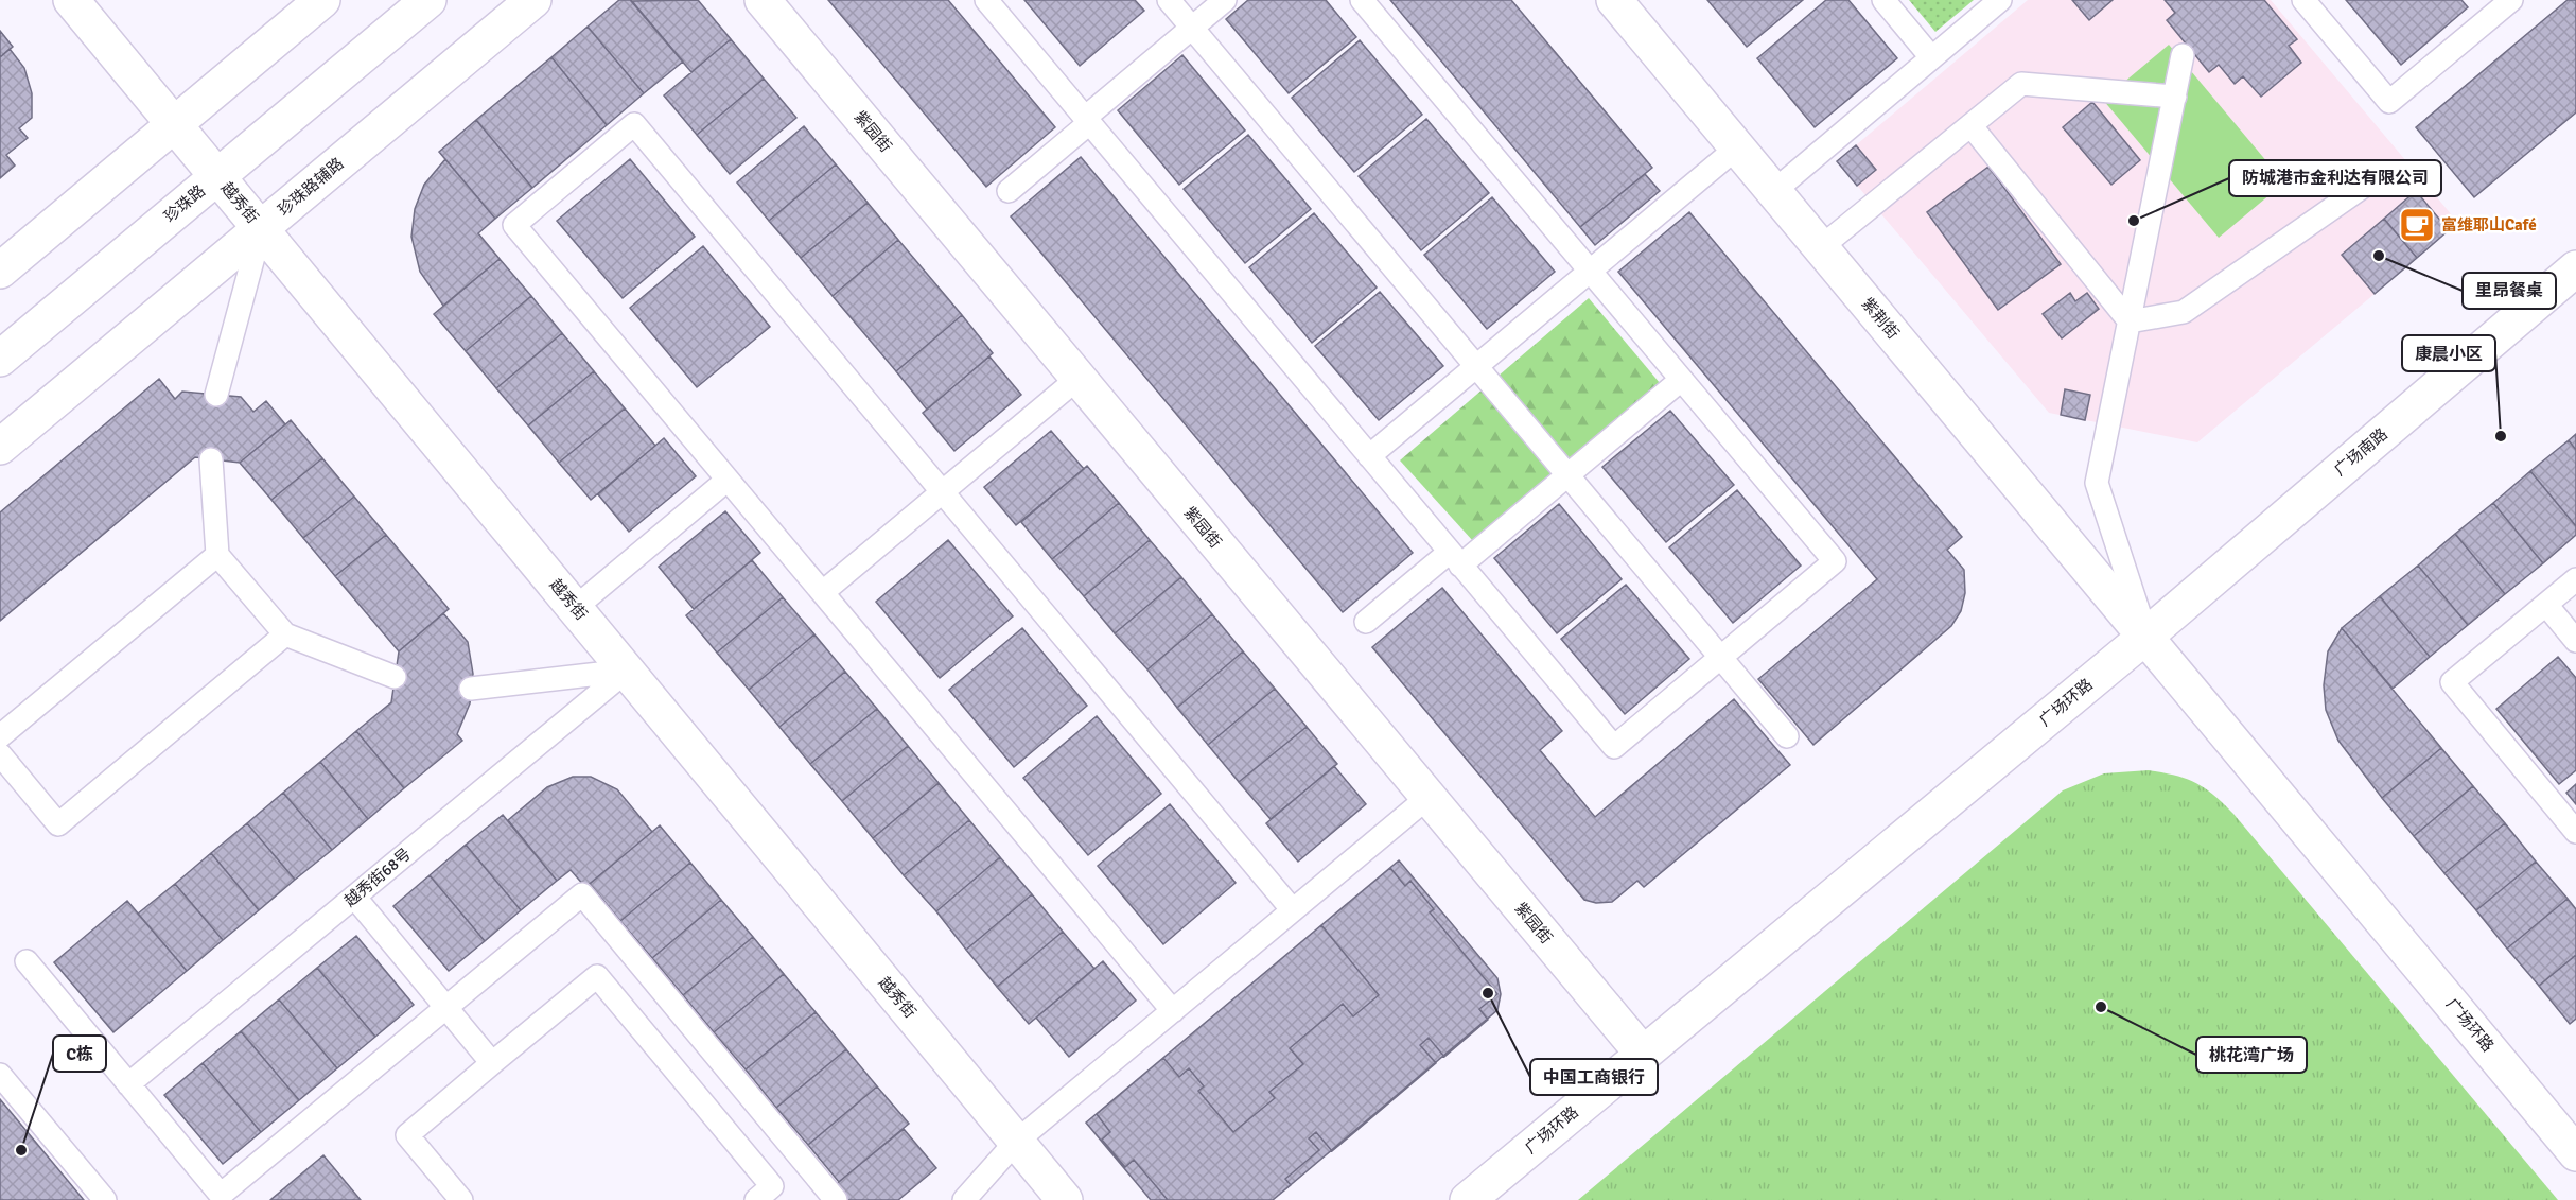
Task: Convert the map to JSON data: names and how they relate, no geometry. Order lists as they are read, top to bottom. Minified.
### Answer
{"streets":{"street":["紫园街","珍珠路辅路","越秀街","珍珠路","紫荆街","广场南路","广场环路"],"lane":["越秀街68号"]},"crossings":[["紫园街","广场环路"],["珍珠路辅路","越秀街"],["越秀街","珍珠路"],["越秀街","越秀街68号"],["紫荆街","广场南路"],["紫荆街","广场环路"],["广场南路","广场环路"]],"places":{"other":["防城港市金利达有限公司","里昂餐桌","康晨小区","中国工商银行","桃花湾广场","C栋"],"cafe":["富维耶山Café"]}}
